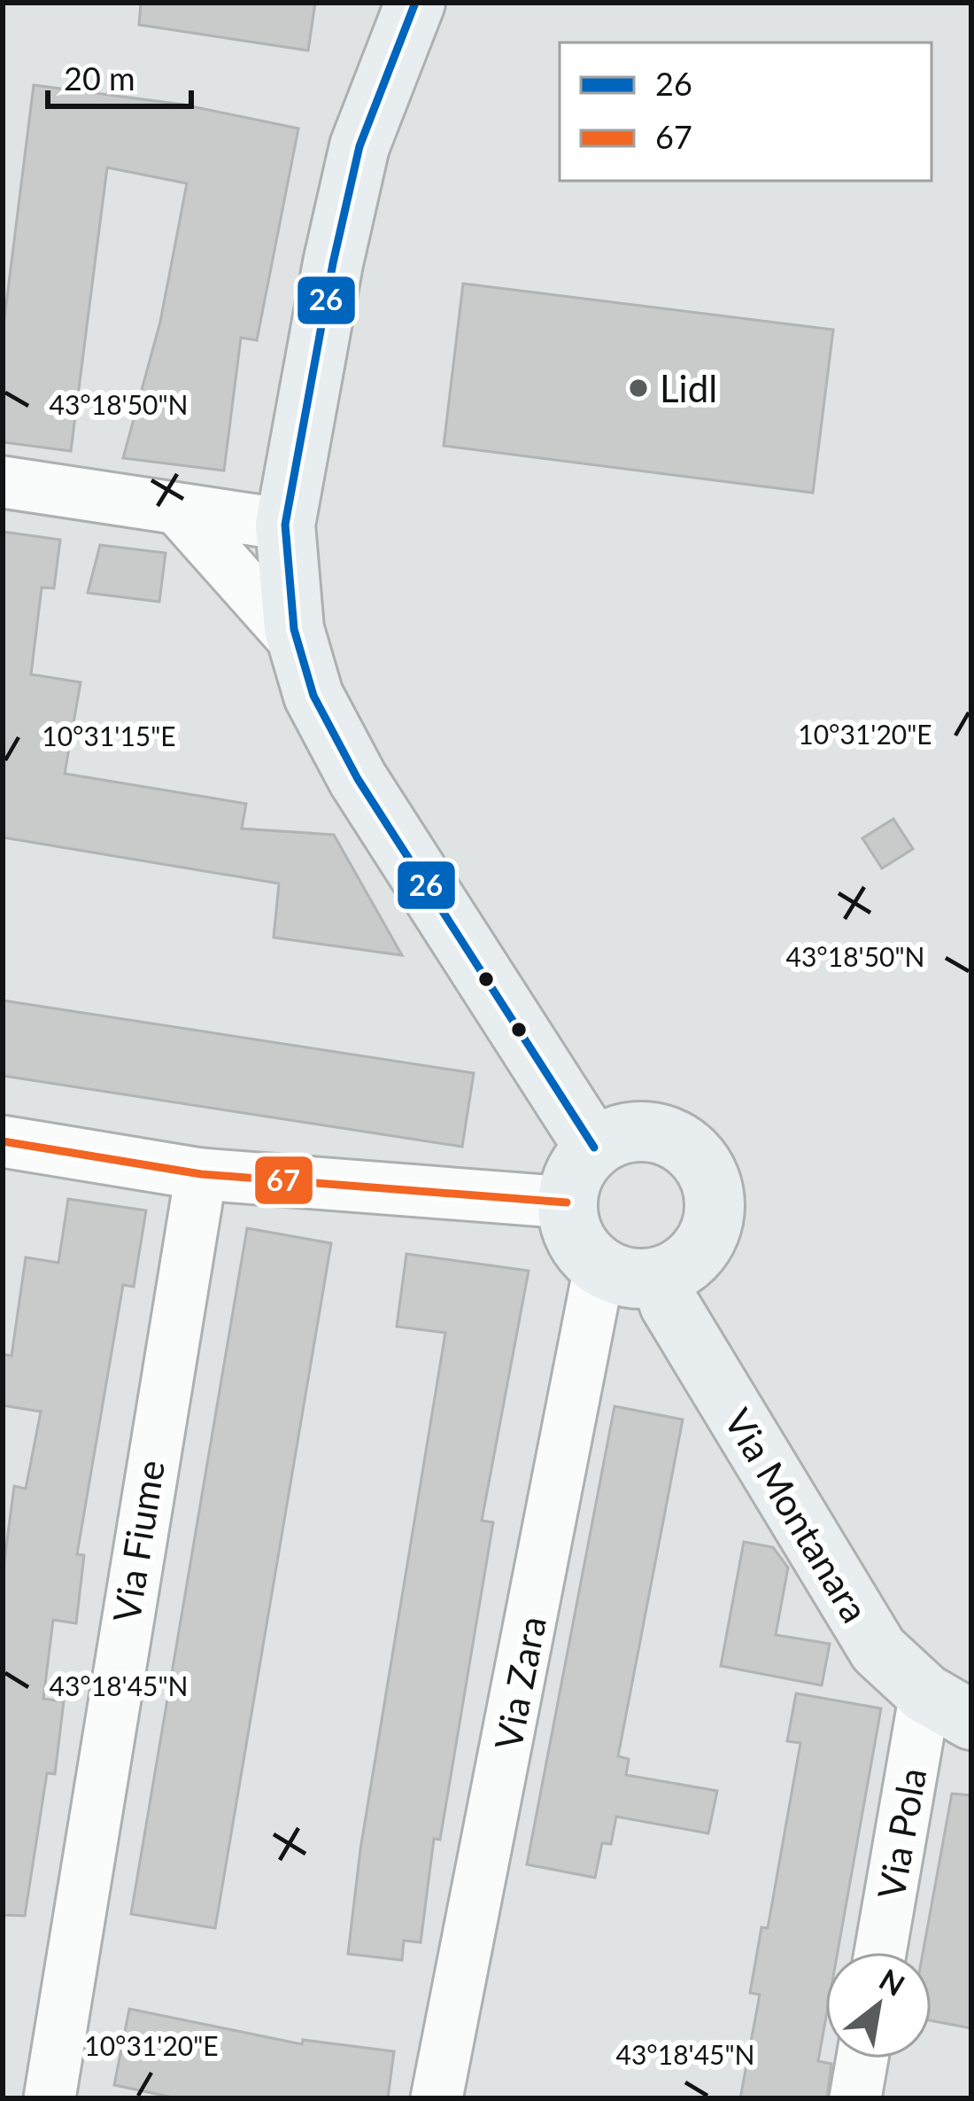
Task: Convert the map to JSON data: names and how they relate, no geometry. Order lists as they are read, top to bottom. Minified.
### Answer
{"streets":{"main road":["Via Montanara"],"street":["Via Fiume","Via Zara","Via Pola"]},"crossings":[["Via Montanara","Via Zara"],["Via Montanara","Via Pola"]],"places":["Lidl"],"lines":["transit line 26","transit line 67"],"legend":["26","67"],"scale_bar":"20 m","north":"top right","coordinates":["43°18'50\"N","10°31'20\"E","10°31'15\"E","43°18'45\"N"]}
